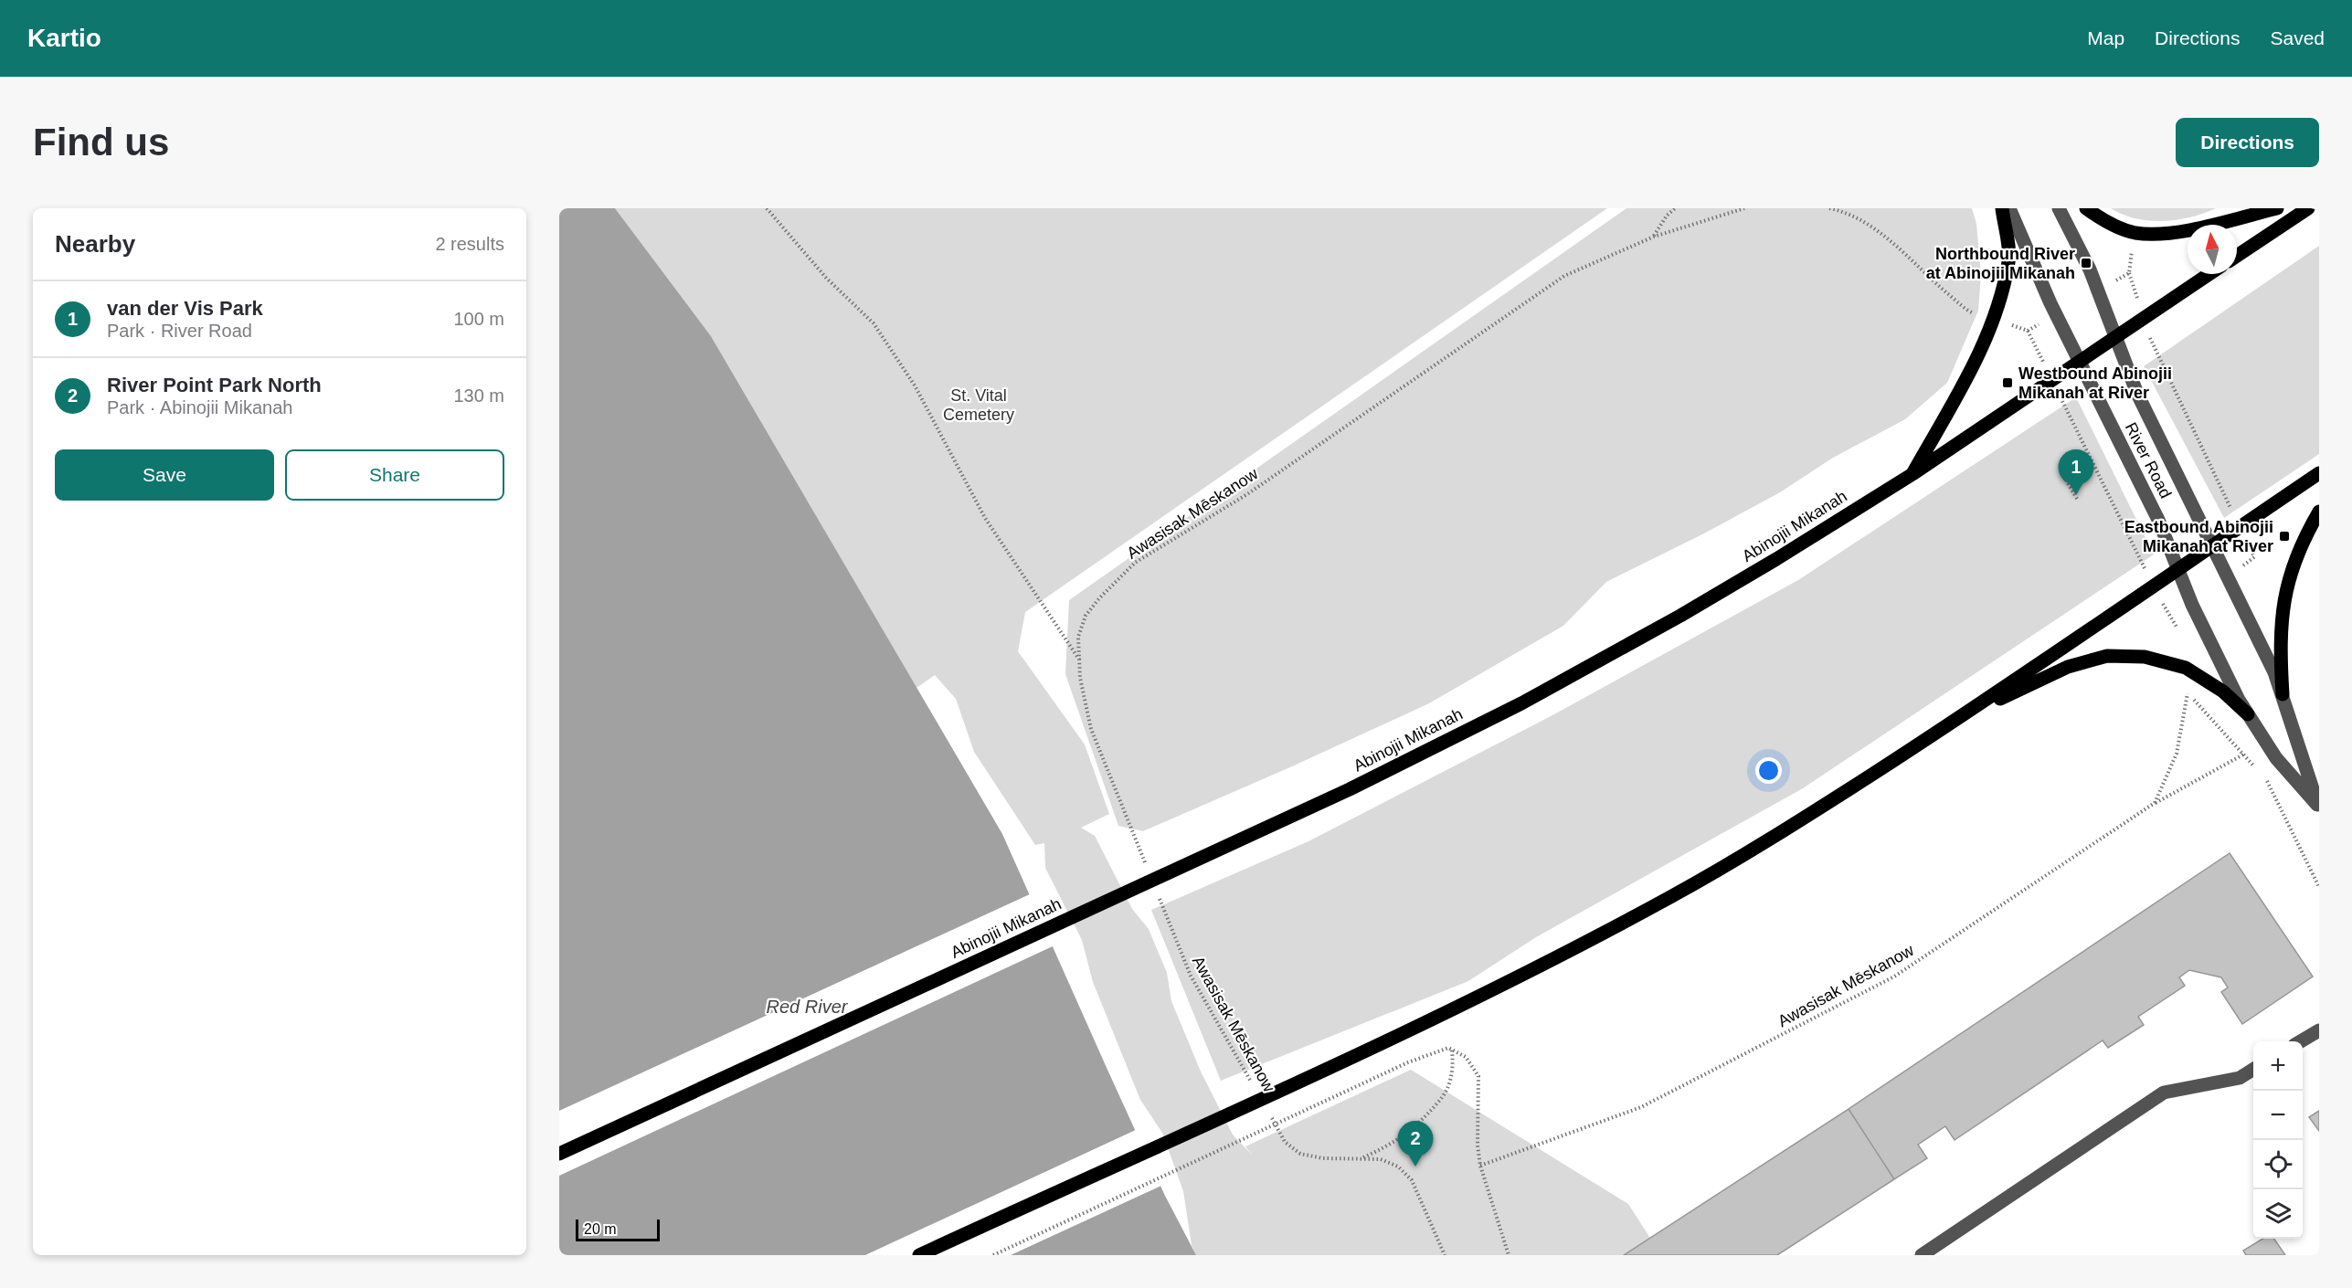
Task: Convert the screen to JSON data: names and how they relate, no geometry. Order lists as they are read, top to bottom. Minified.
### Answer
{"streets":{"main road":["Abinojii Mikanah"],"street":["River Road"],"path":["Awasisak Mēskanow"]},"crossings":[["River Road","Abinojii Mikanah"]],"water":["Red River"],"parks":["St. Vital Cemetery"],"places":{"transit":["Northbound River at Abinojii Mikanah","Westbound Abinojii Mikanah at River","Eastbound Abinojii Mikanah at River"]},"scale_bar":"20 m","north":"top","page":{"header":"Kartio","nav":["Map","Directions","Saved"],"buttons":["Directions",["Save","Share"]],"title":"Find us","heading":["Nearby","2 results"],"list":[{"mark":"1","name":"van der Vis Park","note":"Park · River Road","value":"100 m"},{"mark":"2","name":"River Point Park North","note":"Park · Abinojii Mikanah","value":"130 m"}],"pins":["1","2"],"map_buttons":["+","−"],"scale":"20 m"}}
